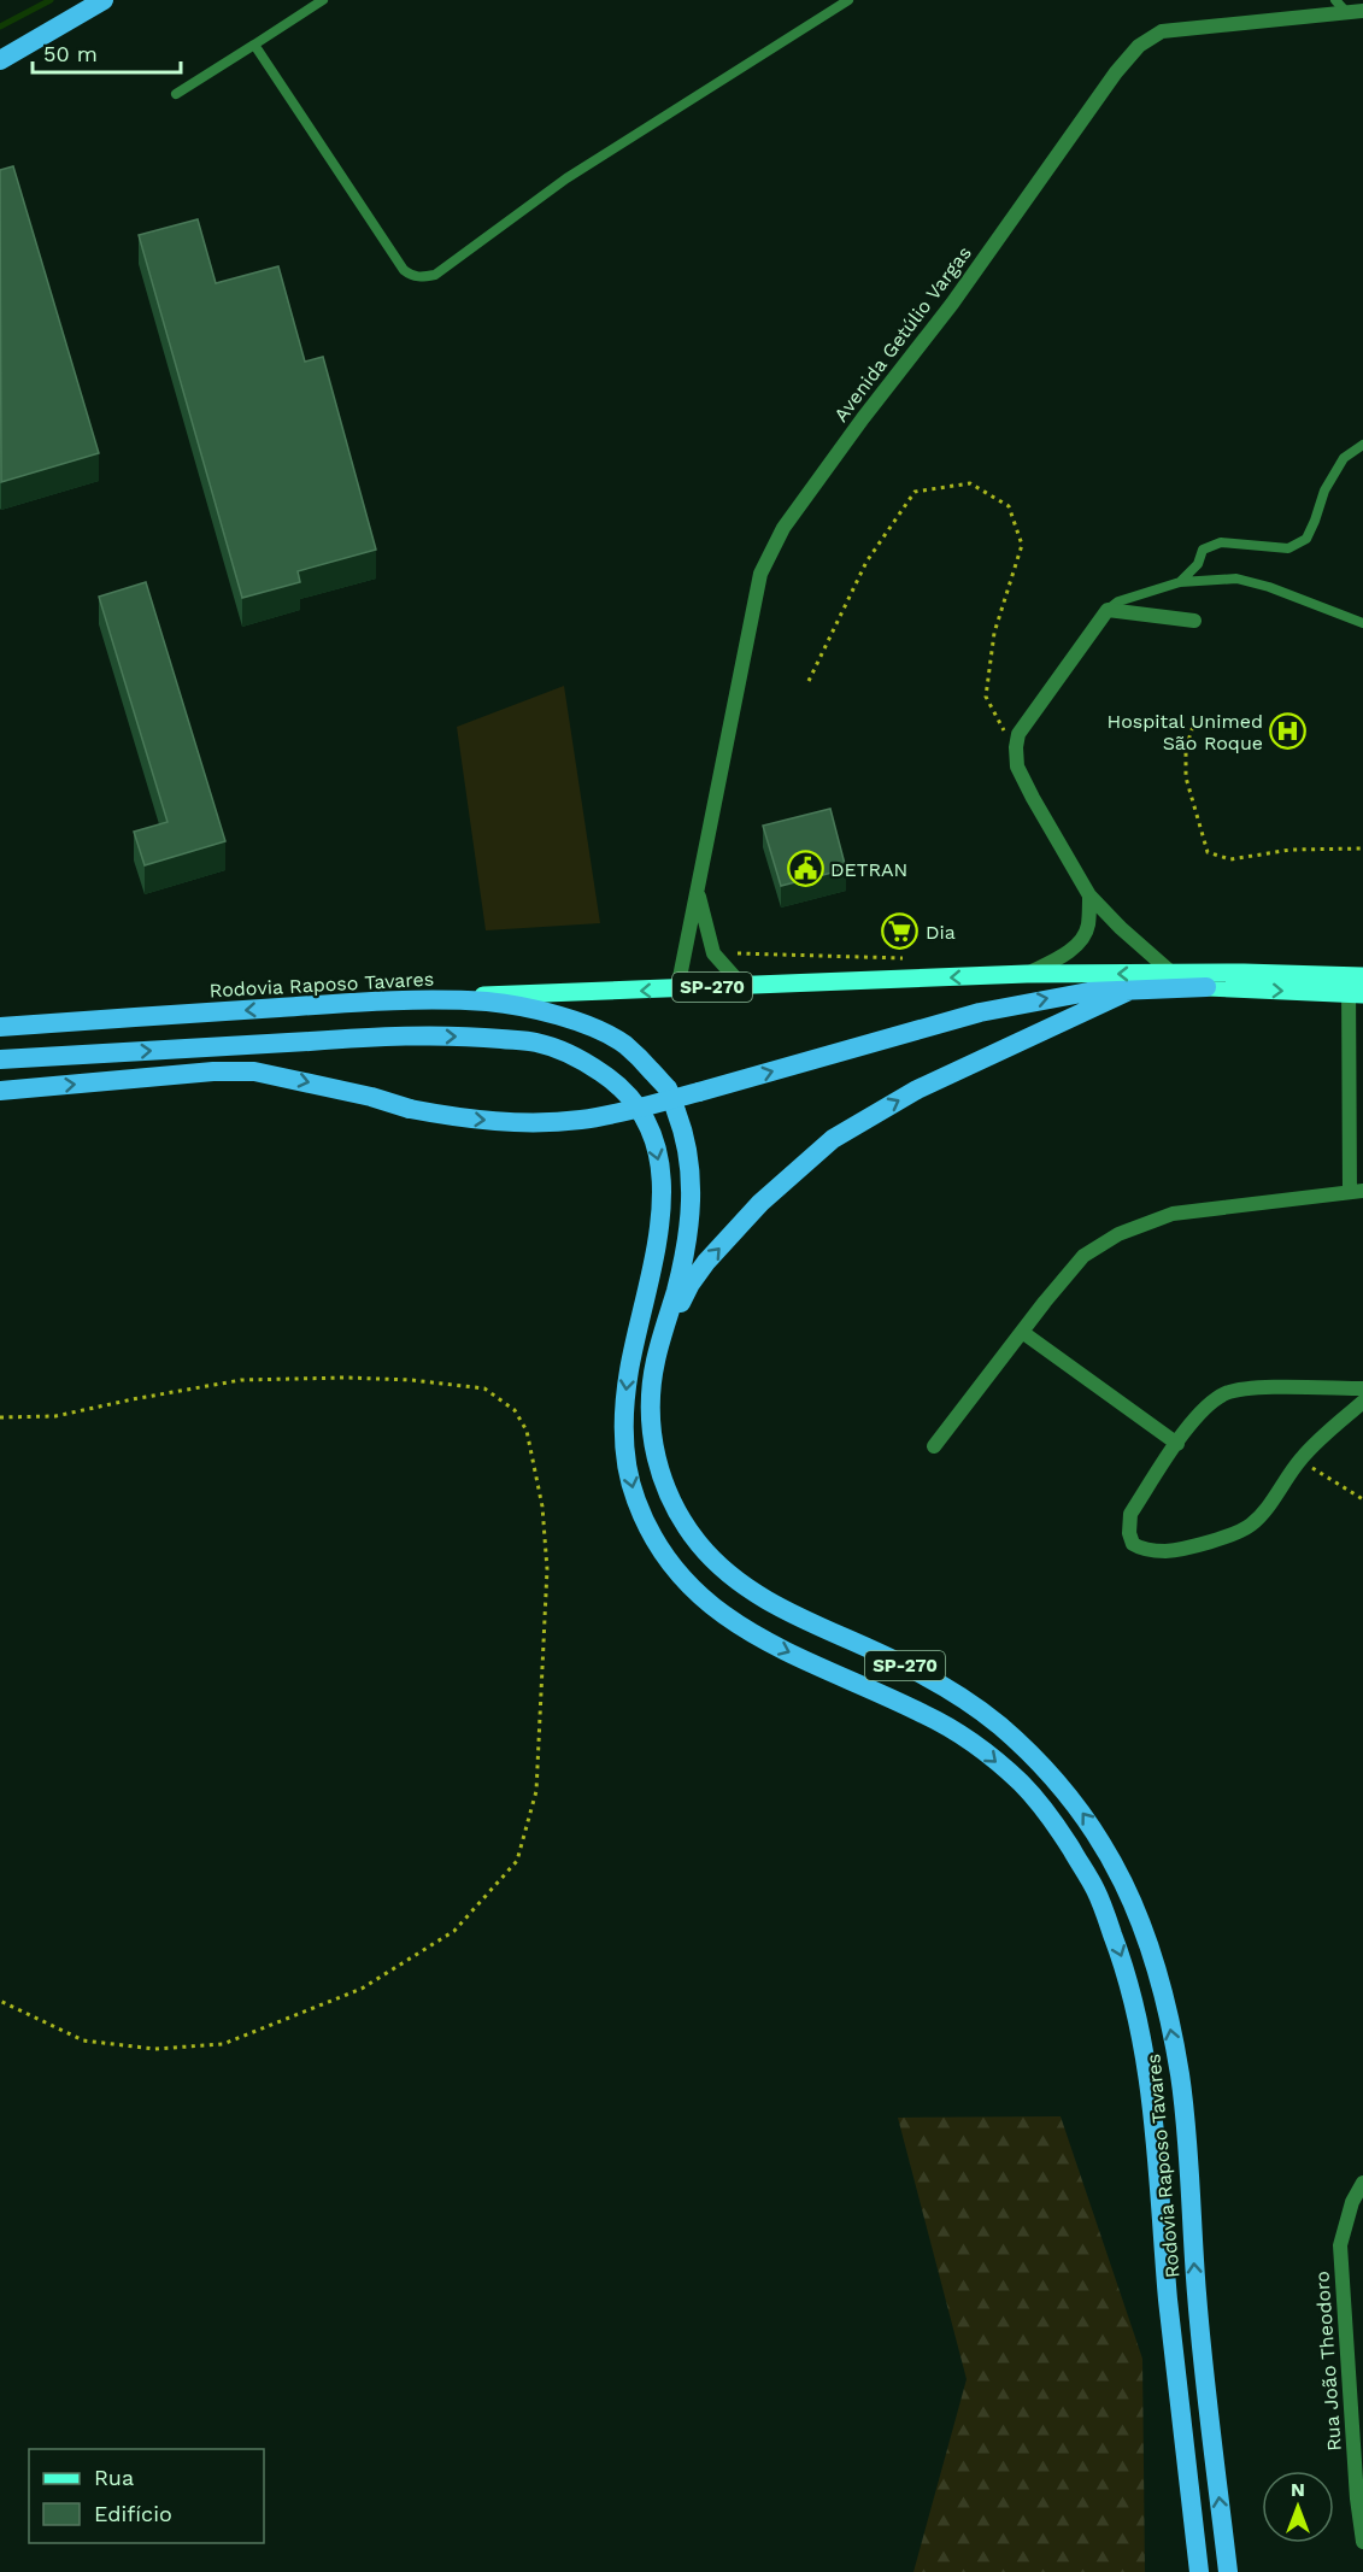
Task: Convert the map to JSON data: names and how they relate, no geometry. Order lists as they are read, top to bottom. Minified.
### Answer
{"streets":{"highway":["Rodovia Raposo Tavares","SP-270"],"street":["Avenida Getúlio Vargas","Rua João Theodoro"]},"crossings":[["Avenida Getúlio Vargas","SP-270"],["Rodovia Raposo Tavares","SP-270"]],"places":{"hospital":["Hospital Unimed São Roque"],"public building":["DETRAN"],"supermarket":["Dia"]},"legend":["Rua","Edifício"],"scale_bar":"50 m","north":"top"}
